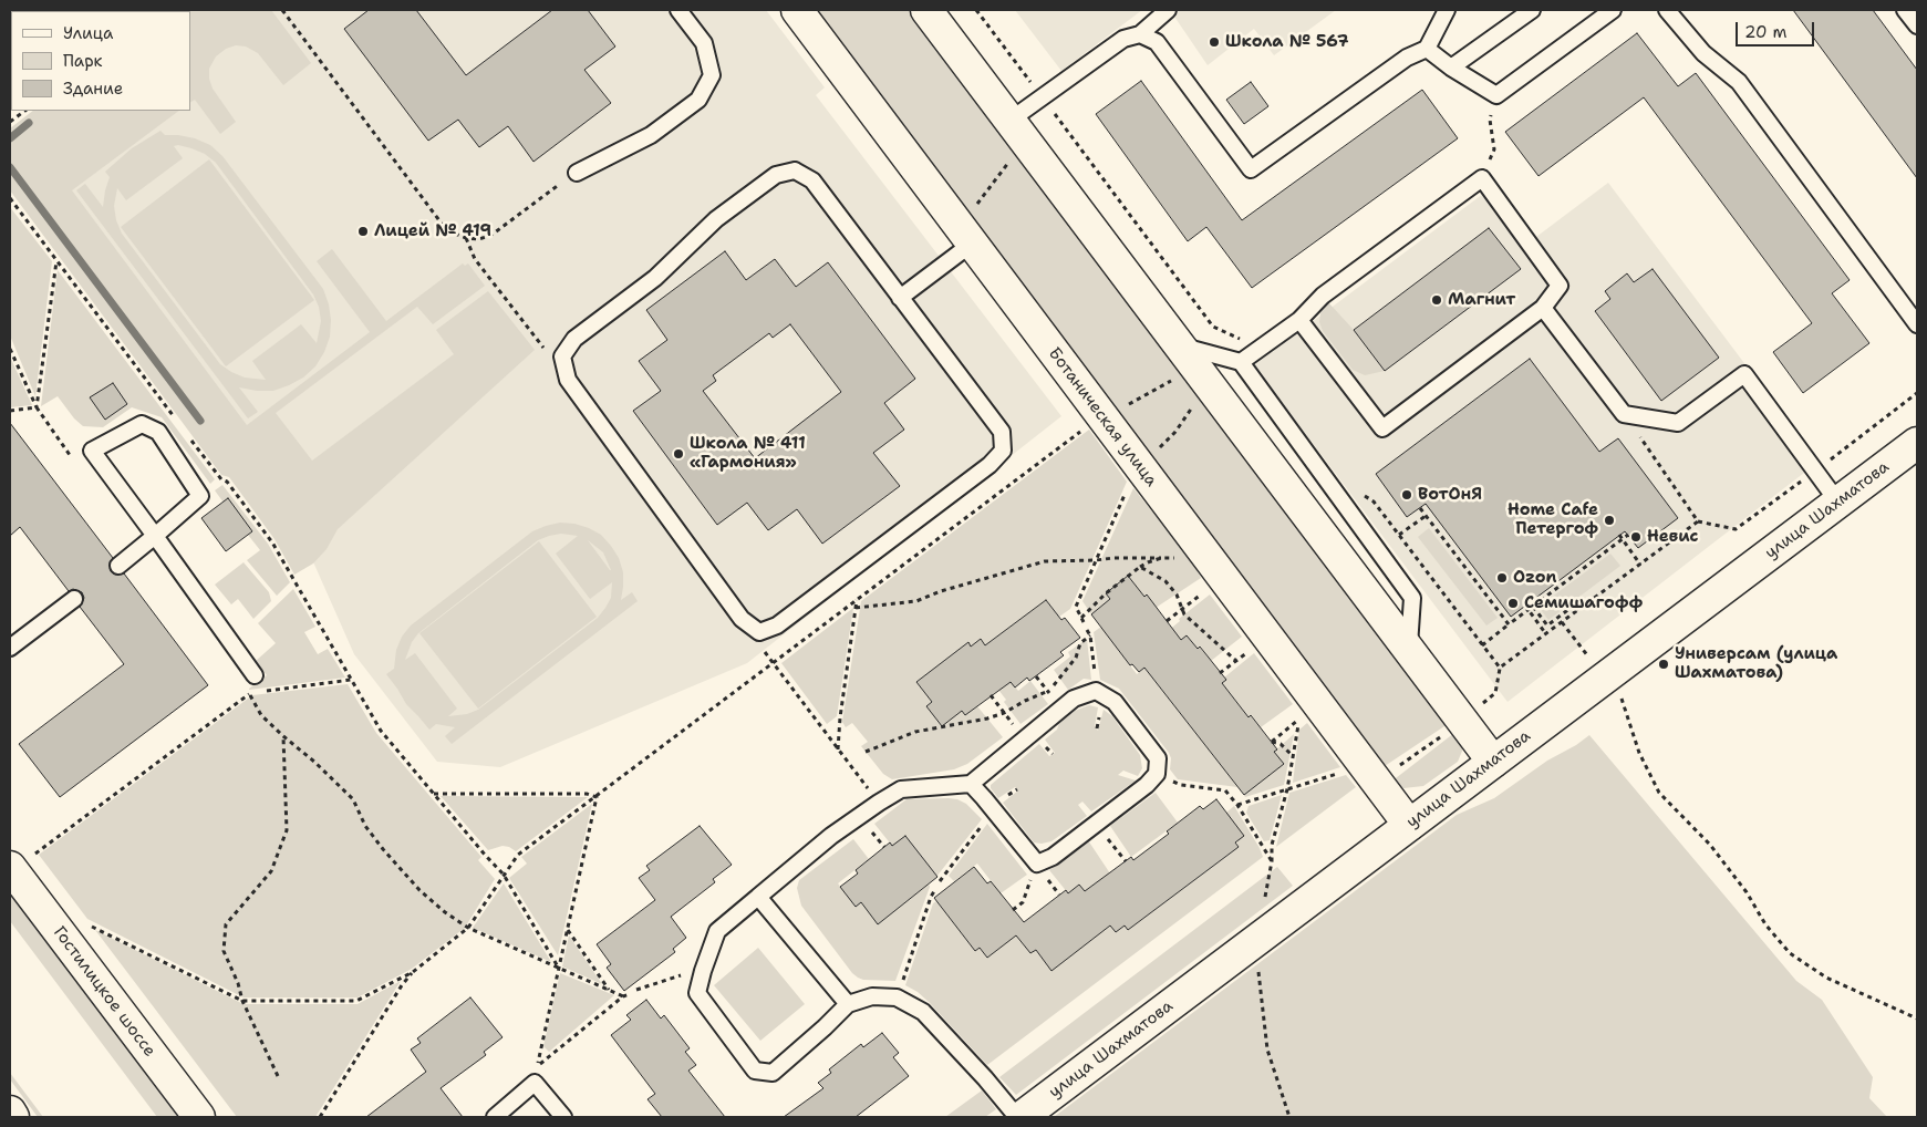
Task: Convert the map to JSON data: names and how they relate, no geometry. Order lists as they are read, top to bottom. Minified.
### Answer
{"streets":{"street":["Ботаническая улица","улица Шахматова","Гостилицкое шоссе"]},"crossings":[["Ботаническая улица","улица Шахматова"]],"places":["Школа № 567","Лицей № 419","Магнит","Школа № 411 «Гармония»","ВотОнЯ","Home Cafe Петергоф","Невис","Ozon","Семишагофф","Универсам (улица Шахматова)"],"legend":["Улица","Парк","Здание"],"scale_bar":"20 m"}
